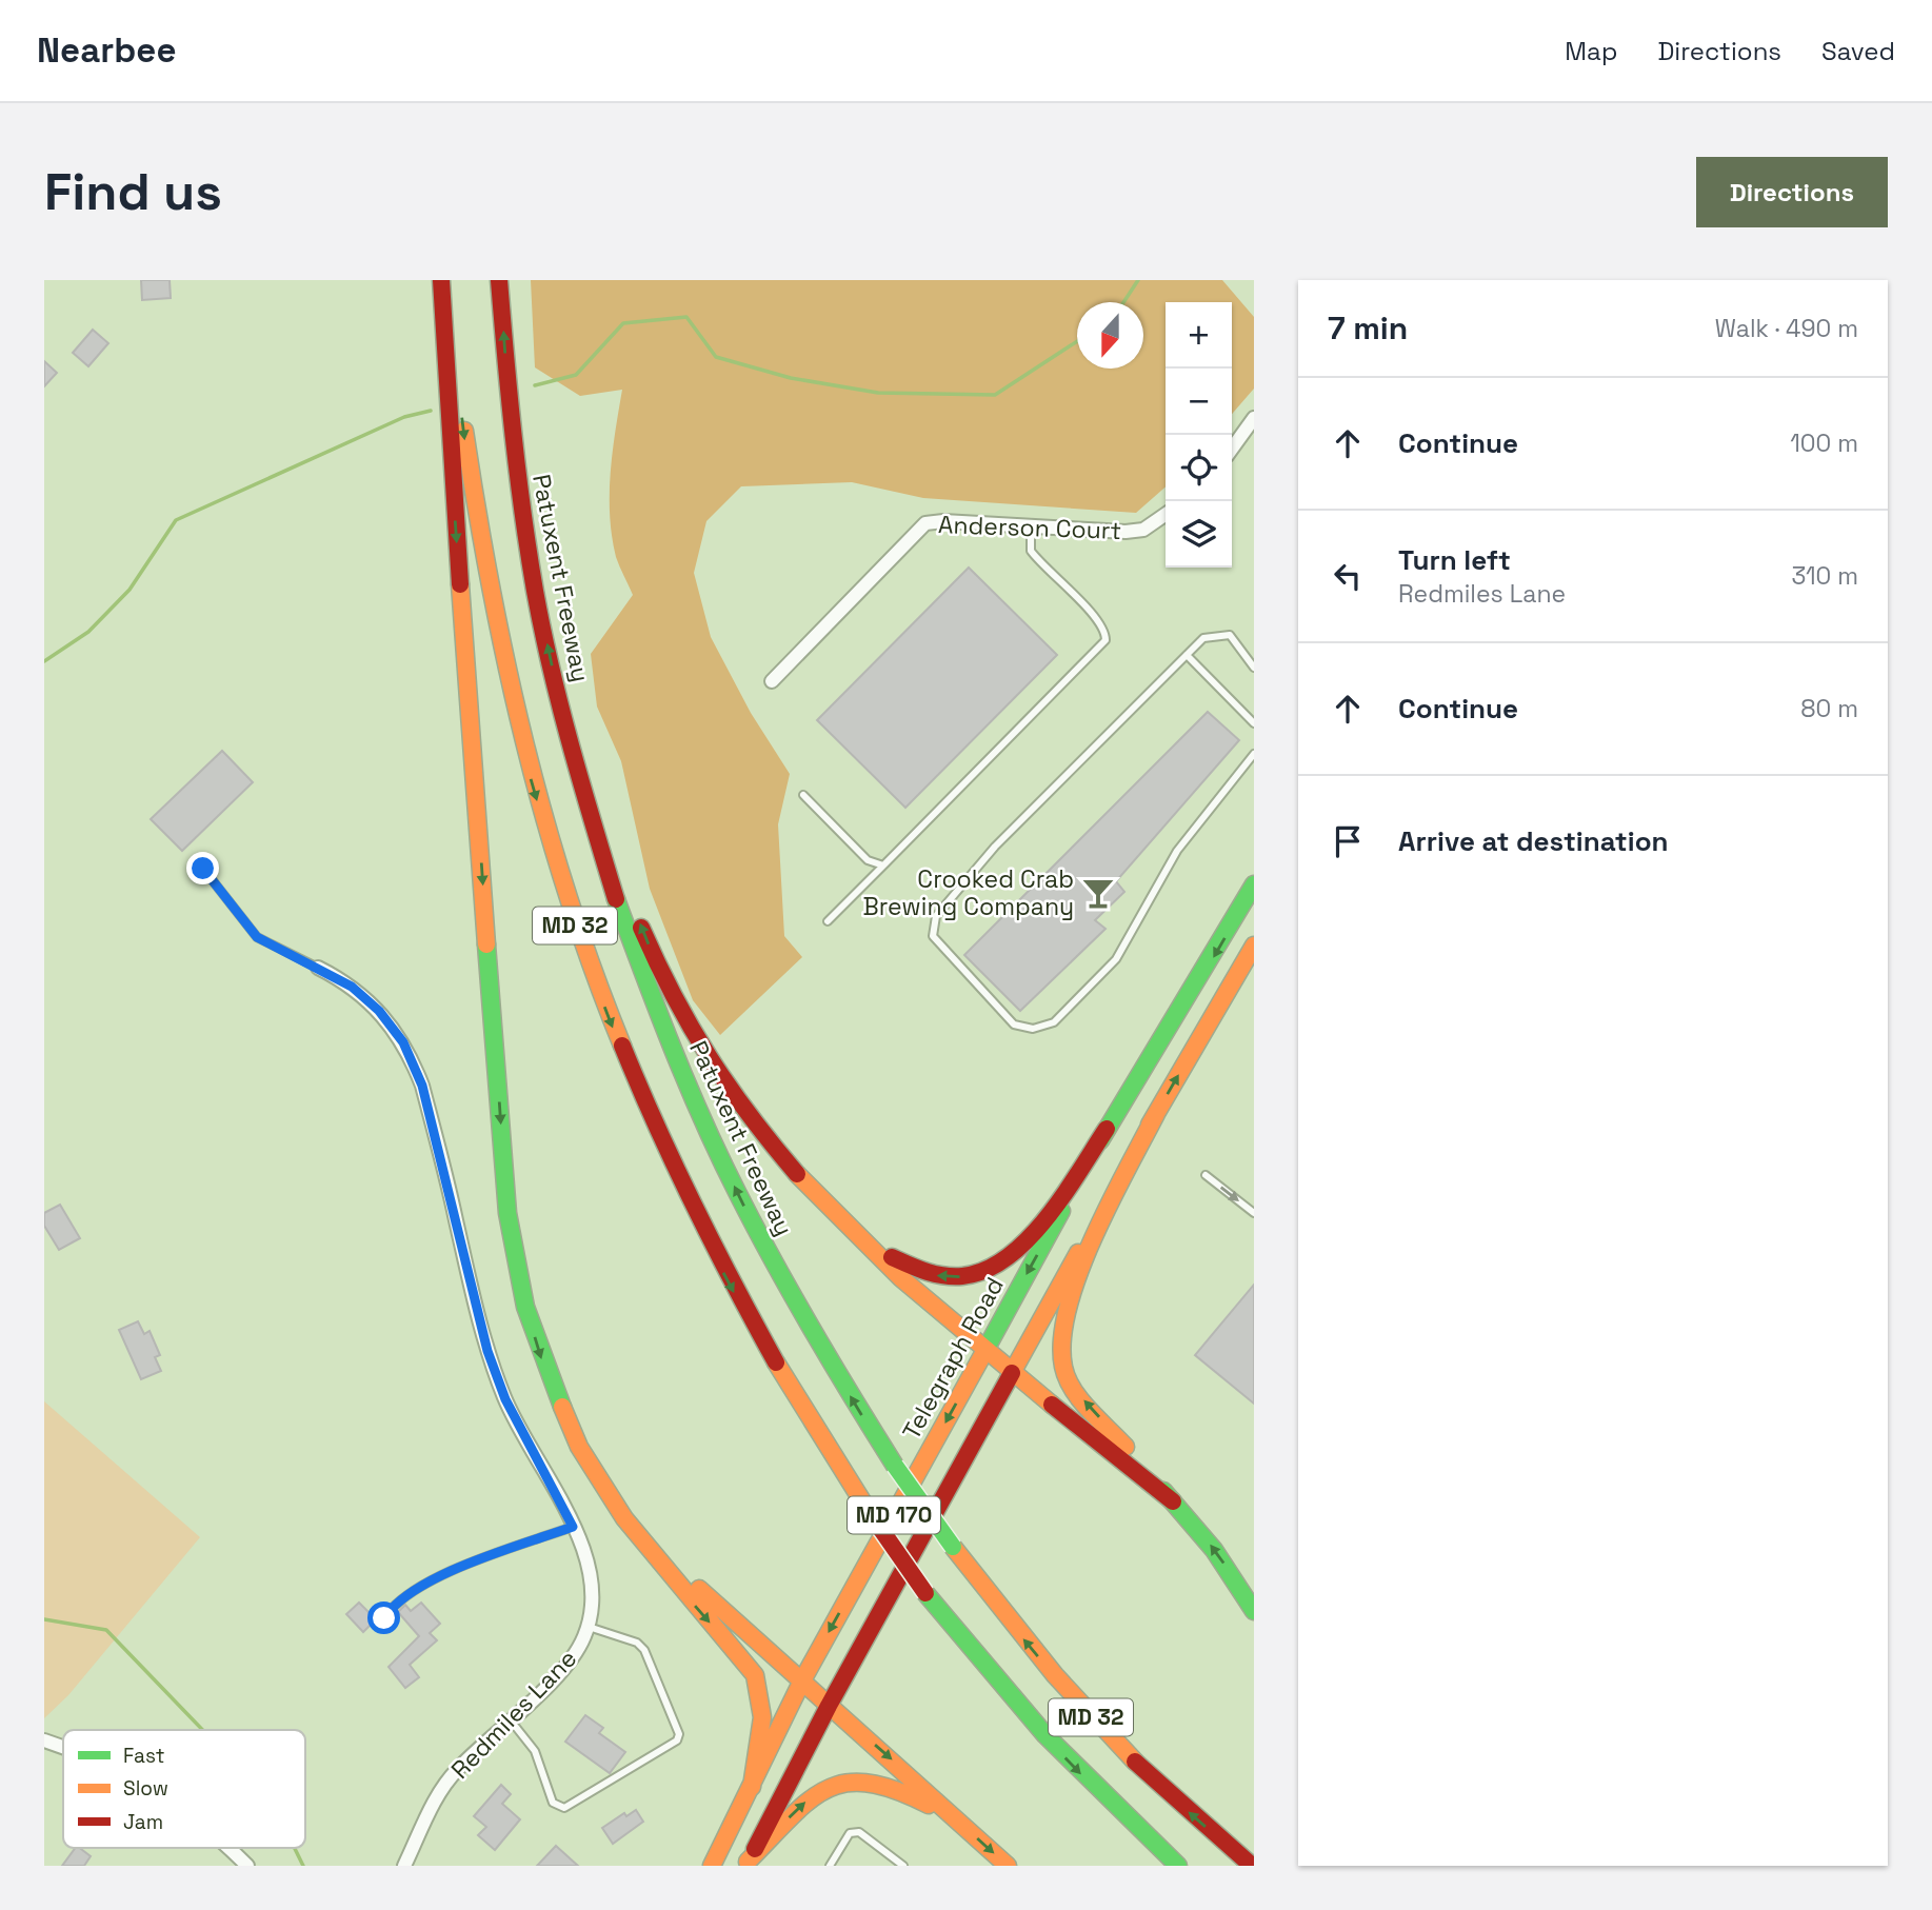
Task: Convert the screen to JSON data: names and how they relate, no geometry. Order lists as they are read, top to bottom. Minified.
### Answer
{"streets":{"main road":["Patuxent Freeway","MD 32","Telegraph Road","MD 170"],"street":["Anderson Court","Redmiles Lane"]},"places":{"bar":["Crooked Crab Brewing Company"]},"legend":["Fast","Slow","Jam"],"north":"bottom","page":{"header":"Nearbee","nav":["Map","Directions","Saved"],"buttons":"Directions","title":"Find us","heading":["7 min","Walk · 490 m"],"map_buttons":["+","−"],"list":[["Continue","100 m"],["Turn left","Redmiles Lane","310 m"],["Continue","80 m"],"Arrive at destination"]}}
